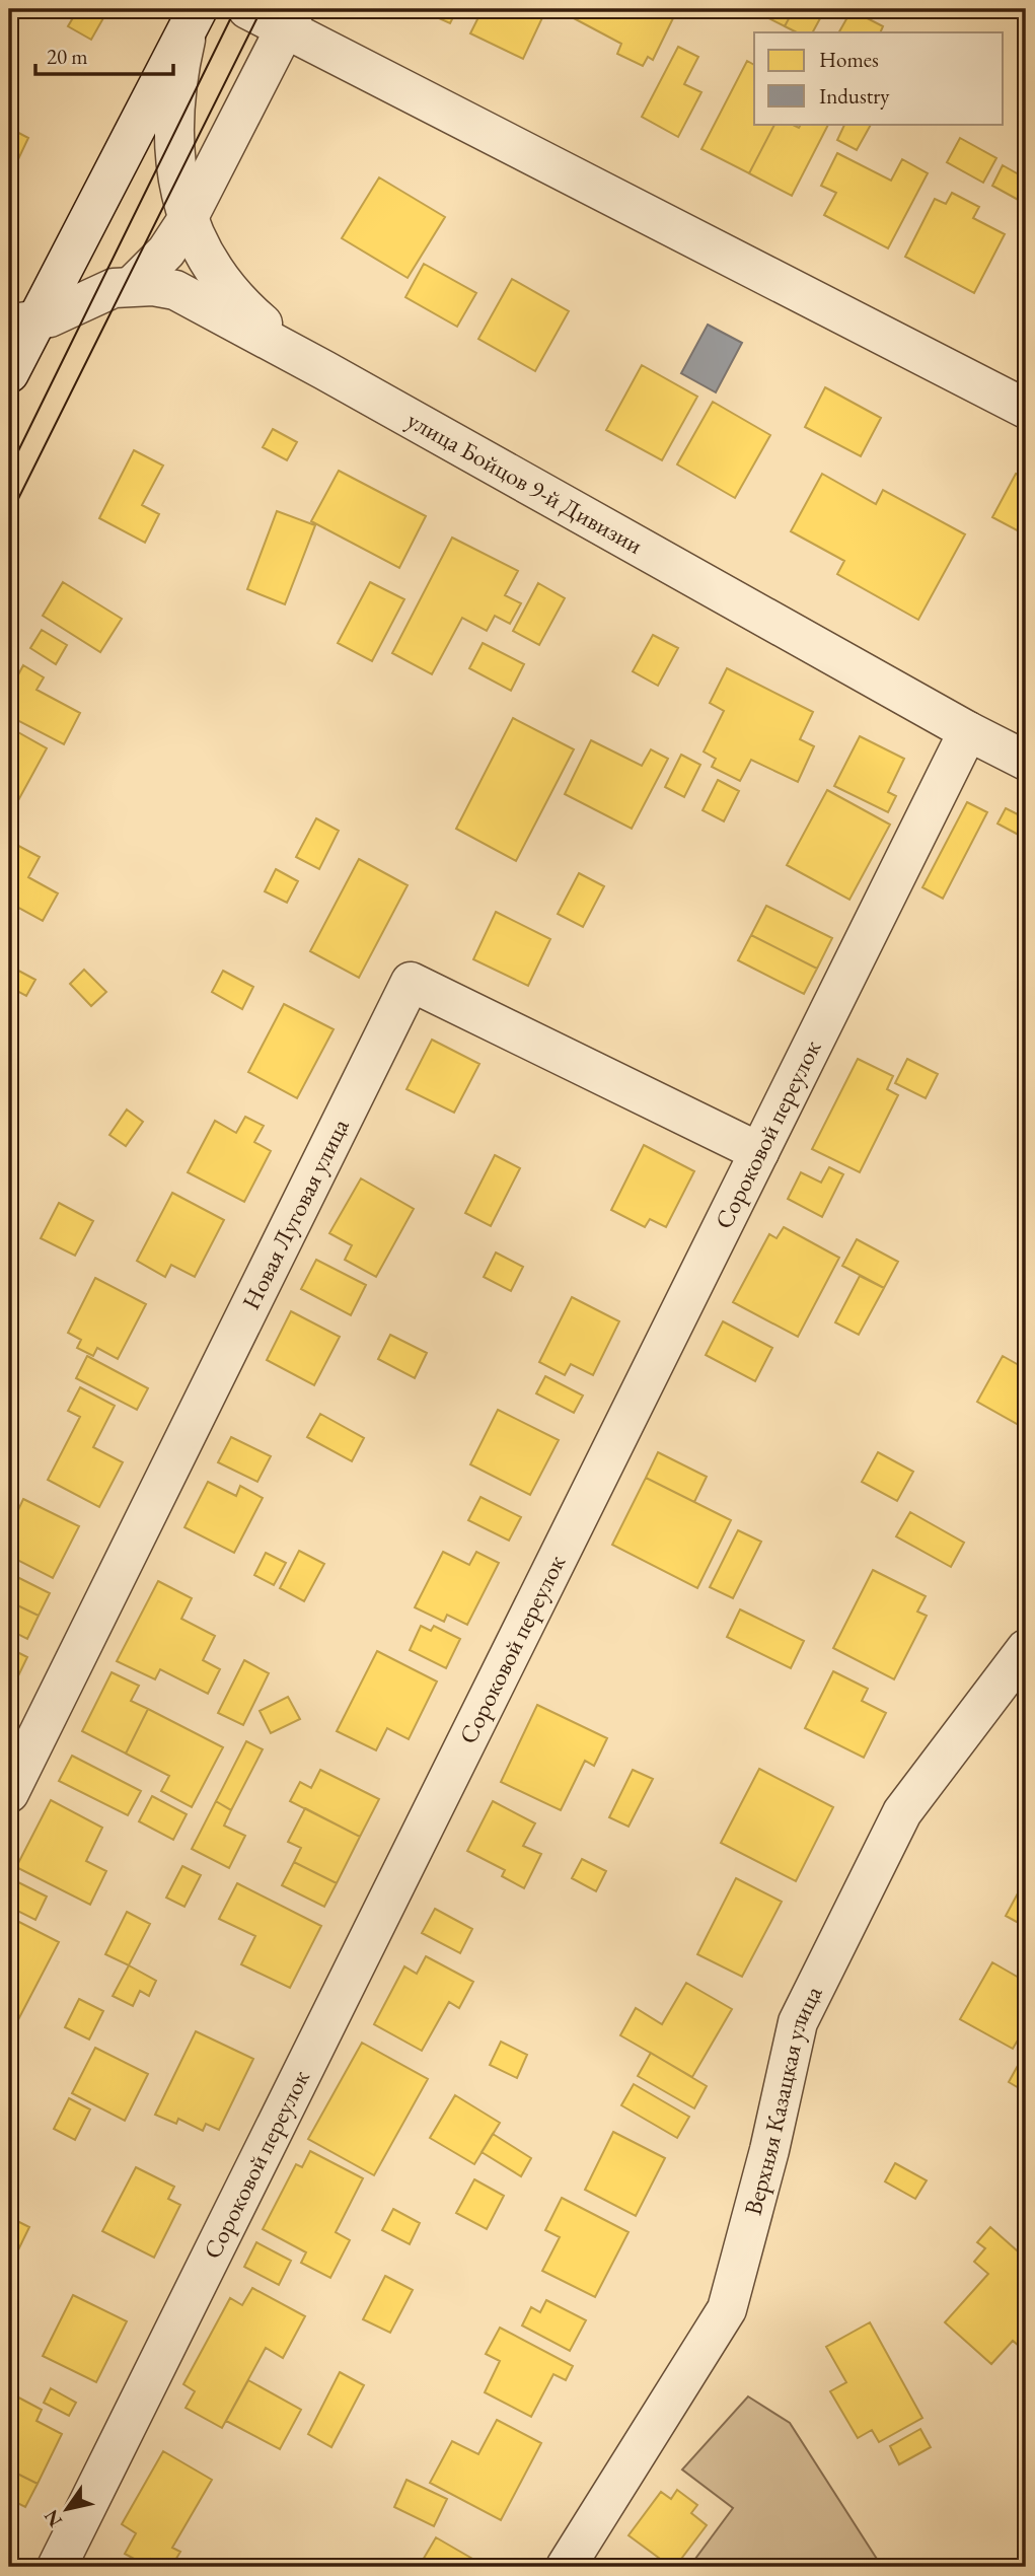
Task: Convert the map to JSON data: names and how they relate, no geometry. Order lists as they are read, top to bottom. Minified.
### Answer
{"streets":{"street":["улица Бойцов 9-й Дивизии","Сороковой переулок","Новая Луговая улица","Верхняя Казацкая улица"]},"crossings":[["улица Бойцов 9-й Дивизии","Сороковой переулок"],["Сороковой переулок","Новая Луговая улица"]],"legend":["Homes","Industry"],"scale_bar":"20 m","north":"bottom left"}
